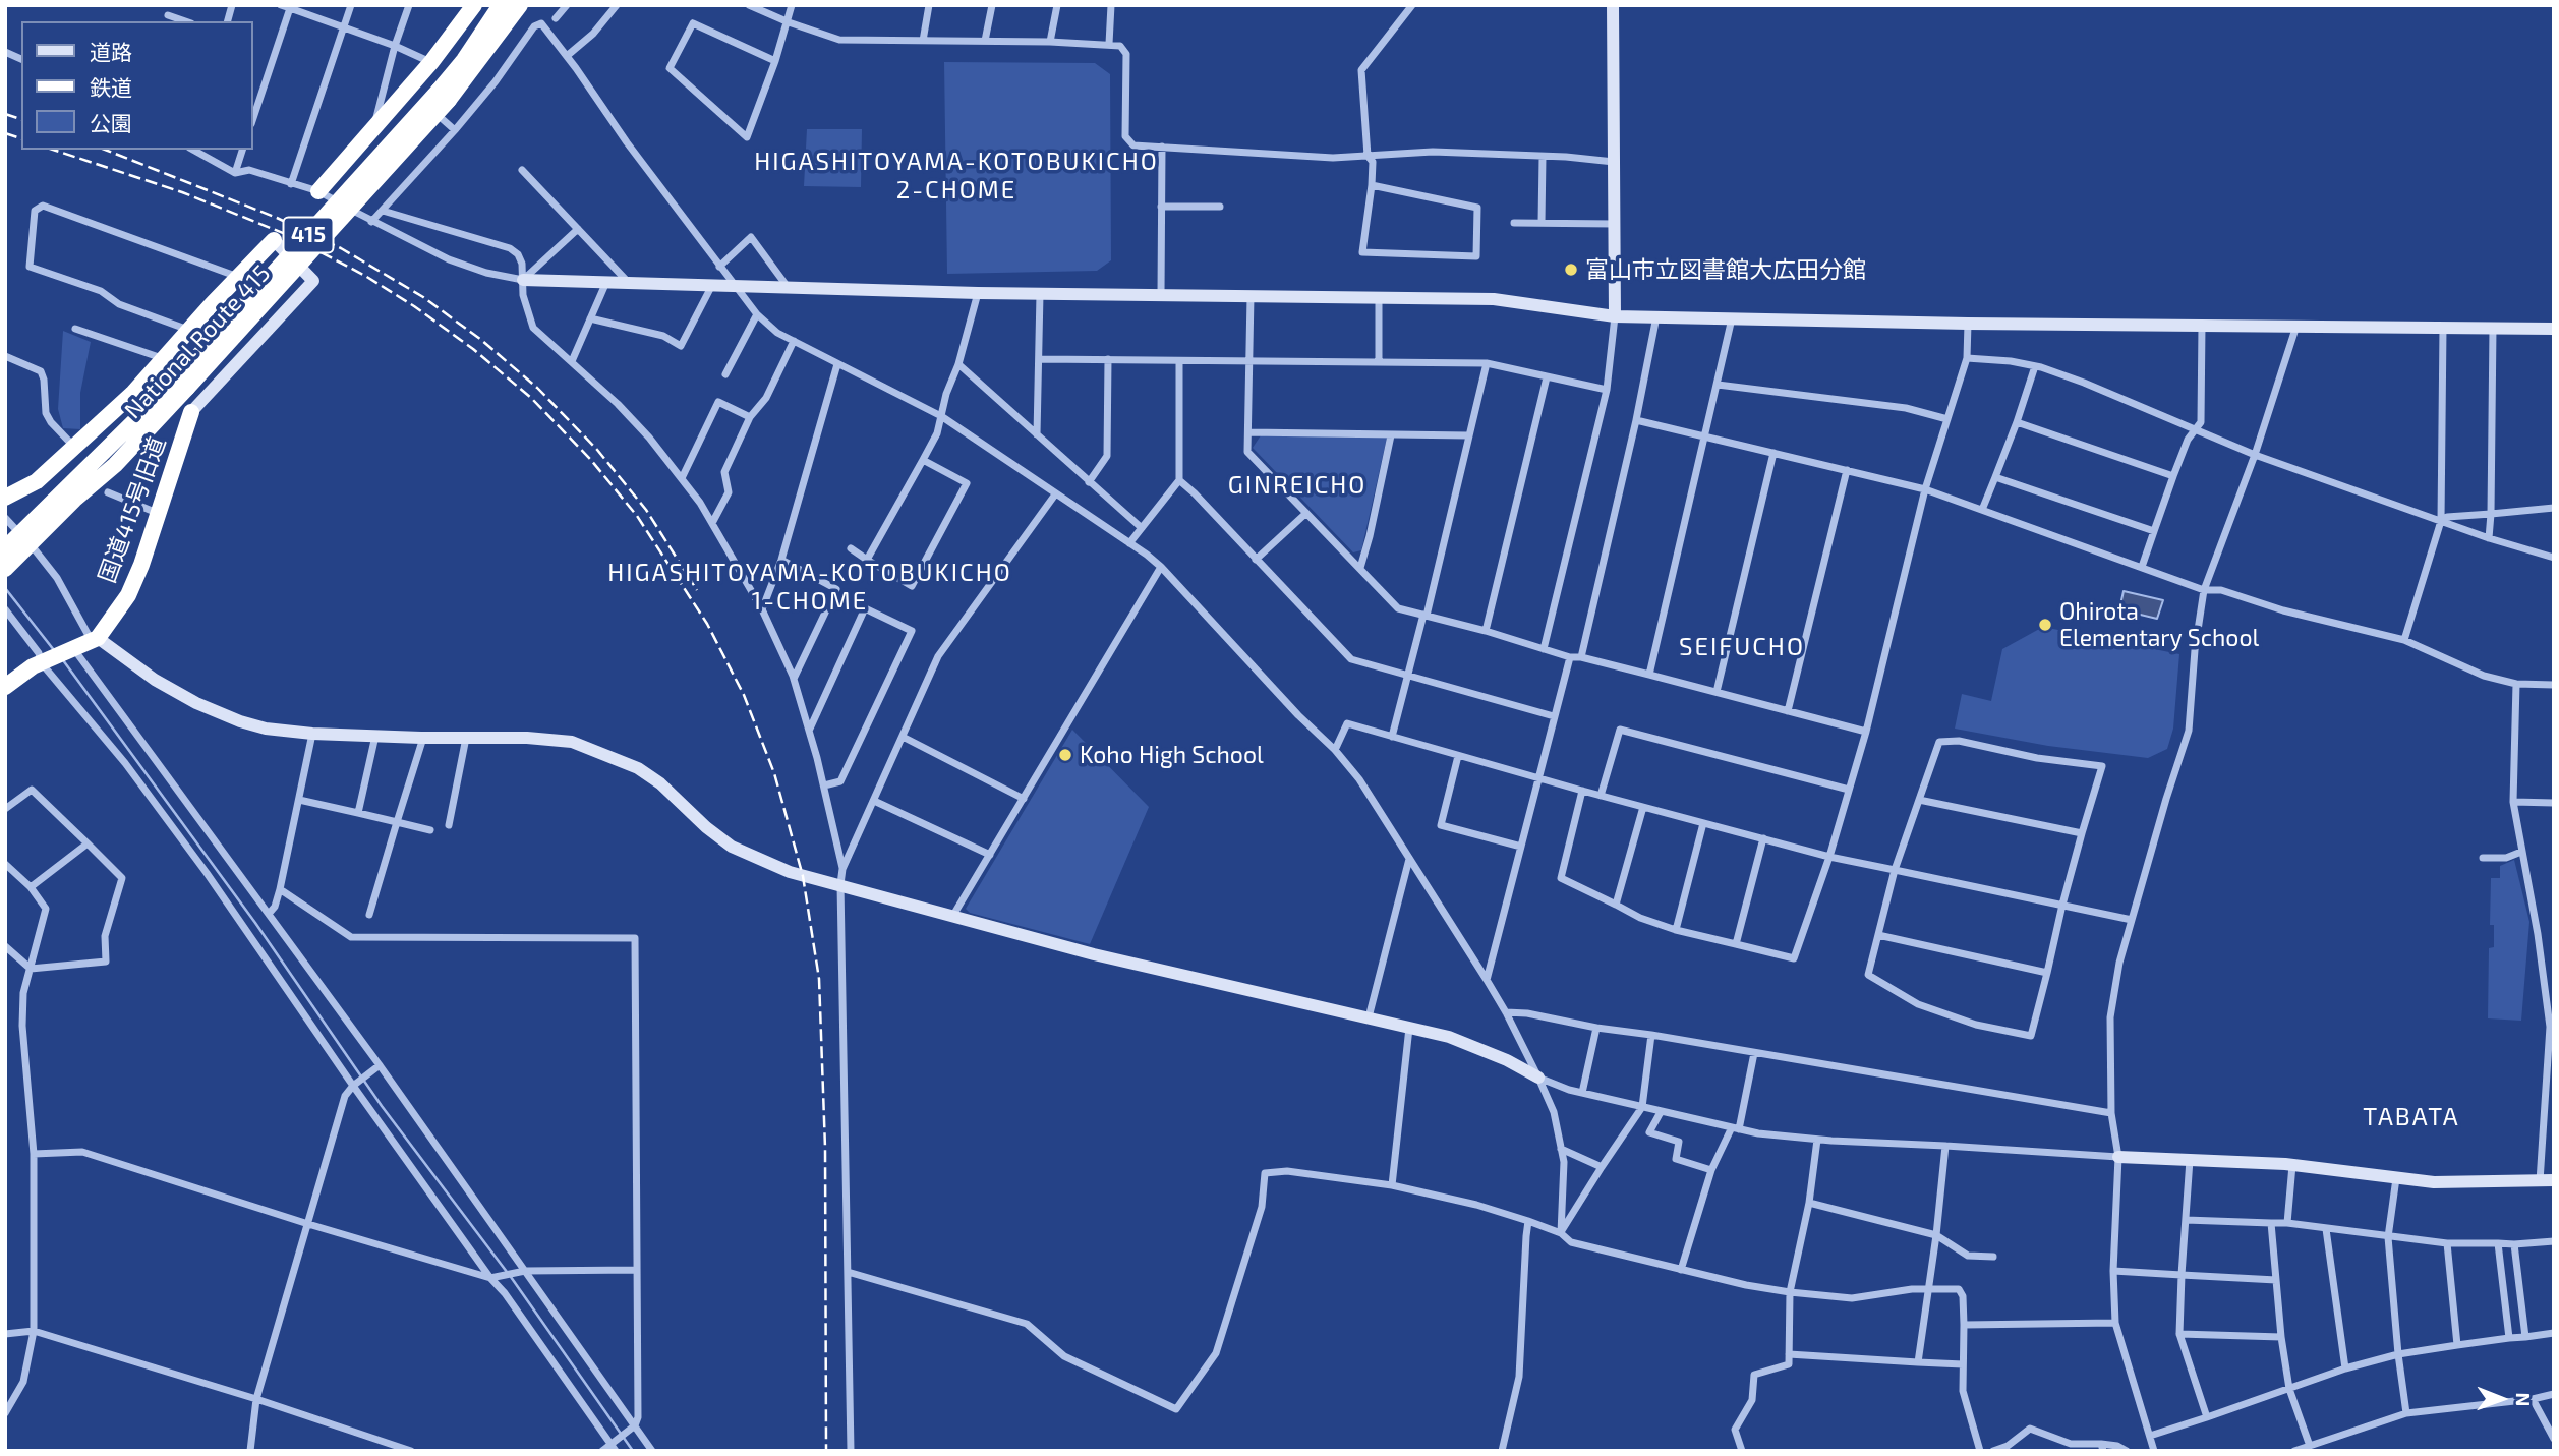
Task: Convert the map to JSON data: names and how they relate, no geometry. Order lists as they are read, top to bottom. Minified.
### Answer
{"streets":{"highway":["415","National Route 415","国道415号旧道"]},"districts":["HIGASHITOYAMA-KOTOBUKICHO 2-CHOME","GINREICHO","HIGASHITOYAMA-KOTOBUKICHO 1-CHOME","SEIFUCHO","TABATA"],"places":["富山市立図書館大広田分館","Ohirota Elementary School","Koho High School"],"legend":["道路","鉄道","公園"],"north":"right"}
